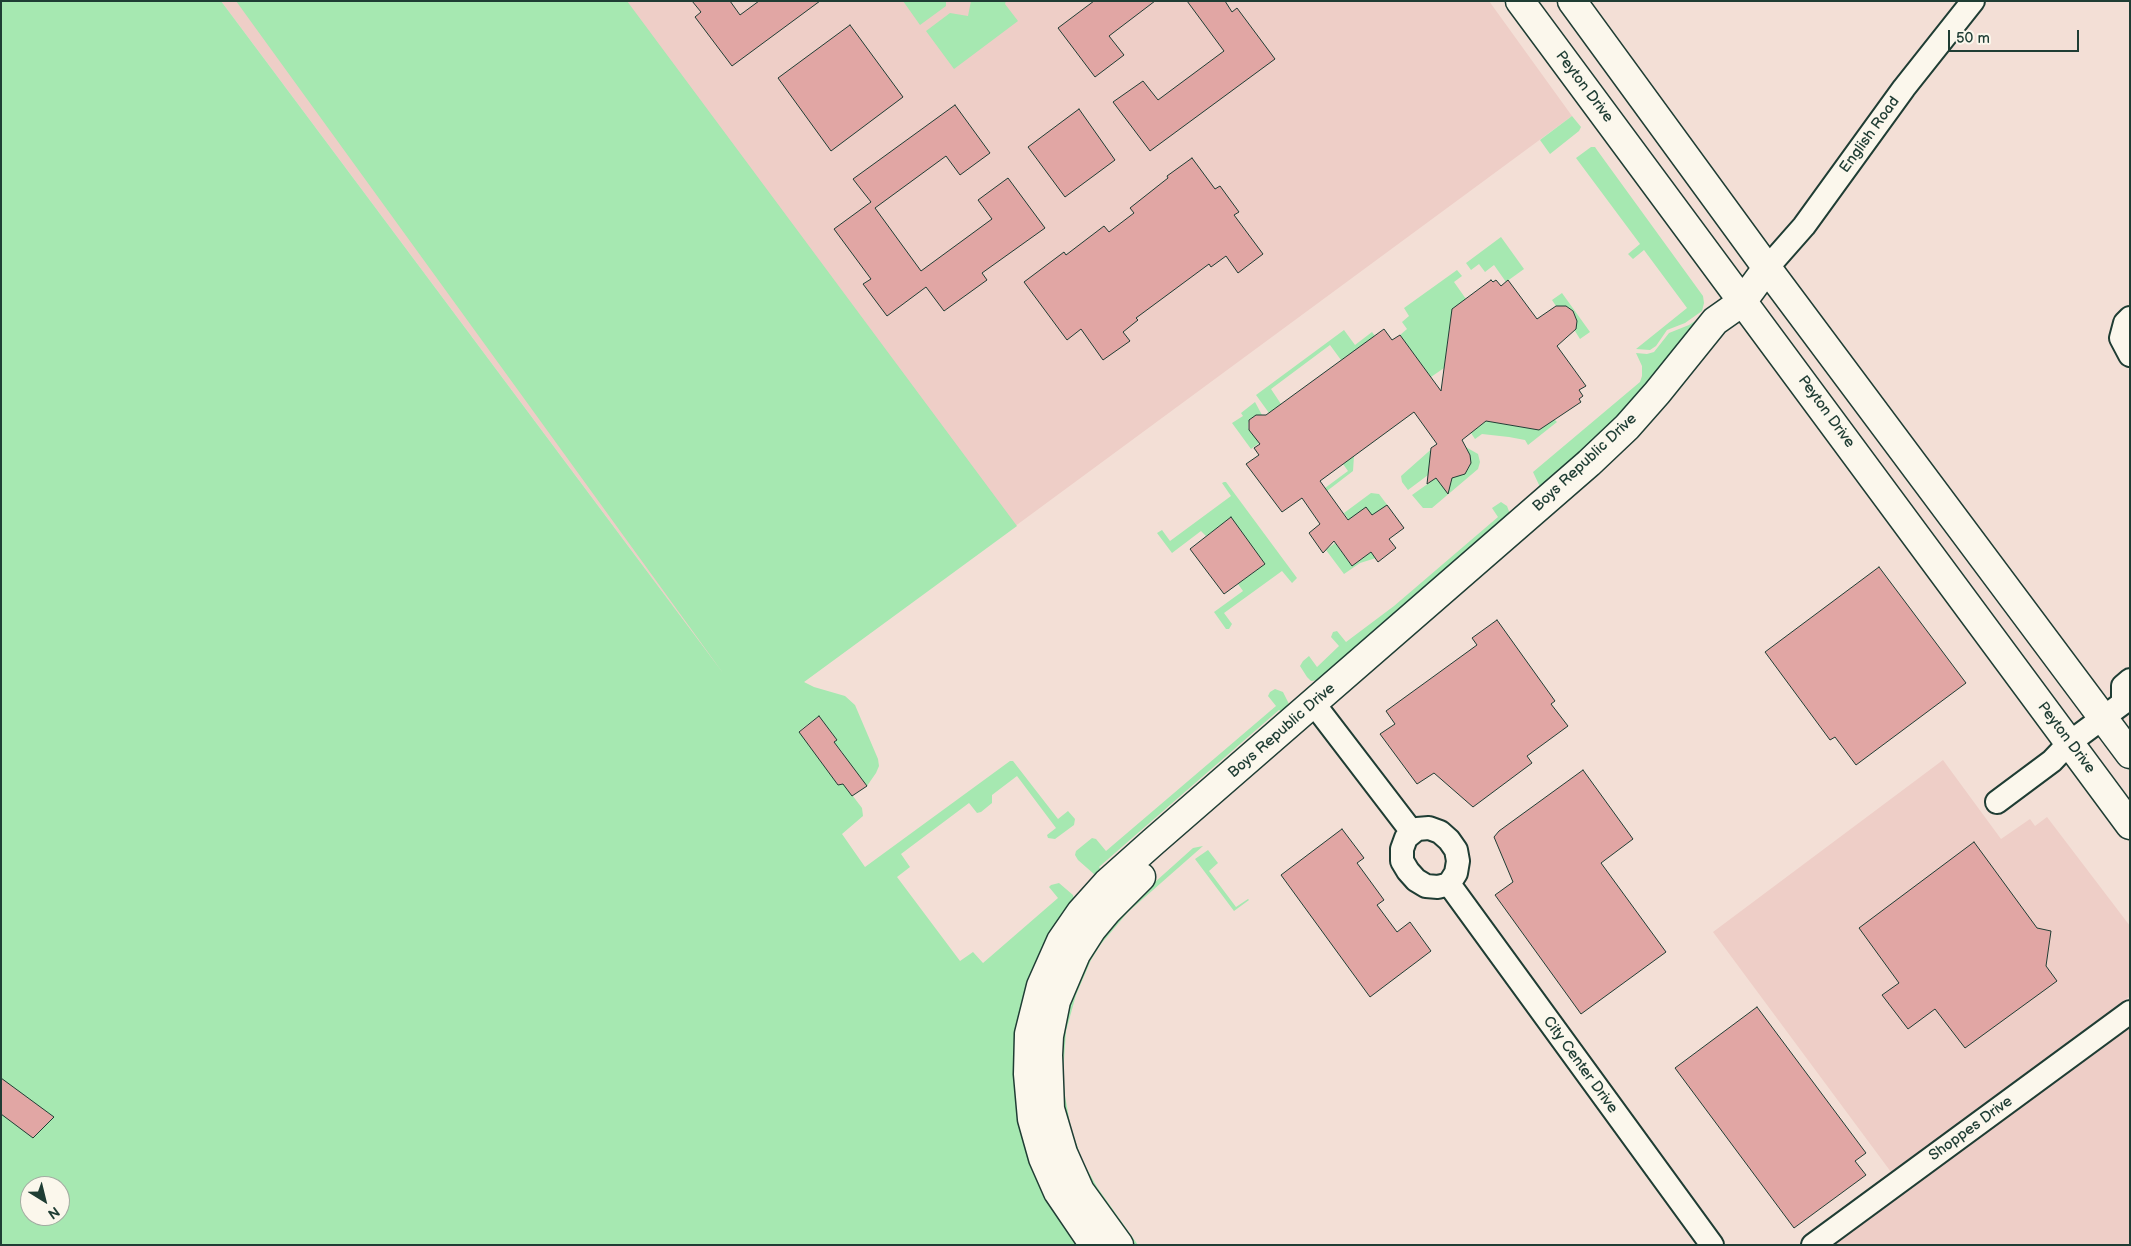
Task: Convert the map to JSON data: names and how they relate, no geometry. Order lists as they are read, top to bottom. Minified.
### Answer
{"streets":{"main road":["Peyton Drive","Boys Republic Drive"],"street":["English Road","City Center Drive","Shoppes Drive"]},"crossings":[["Peyton Drive","Boys Republic Drive"],["English Road","Boys Republic Drive"]],"scale_bar":"50 m","north":"bottom right"}
